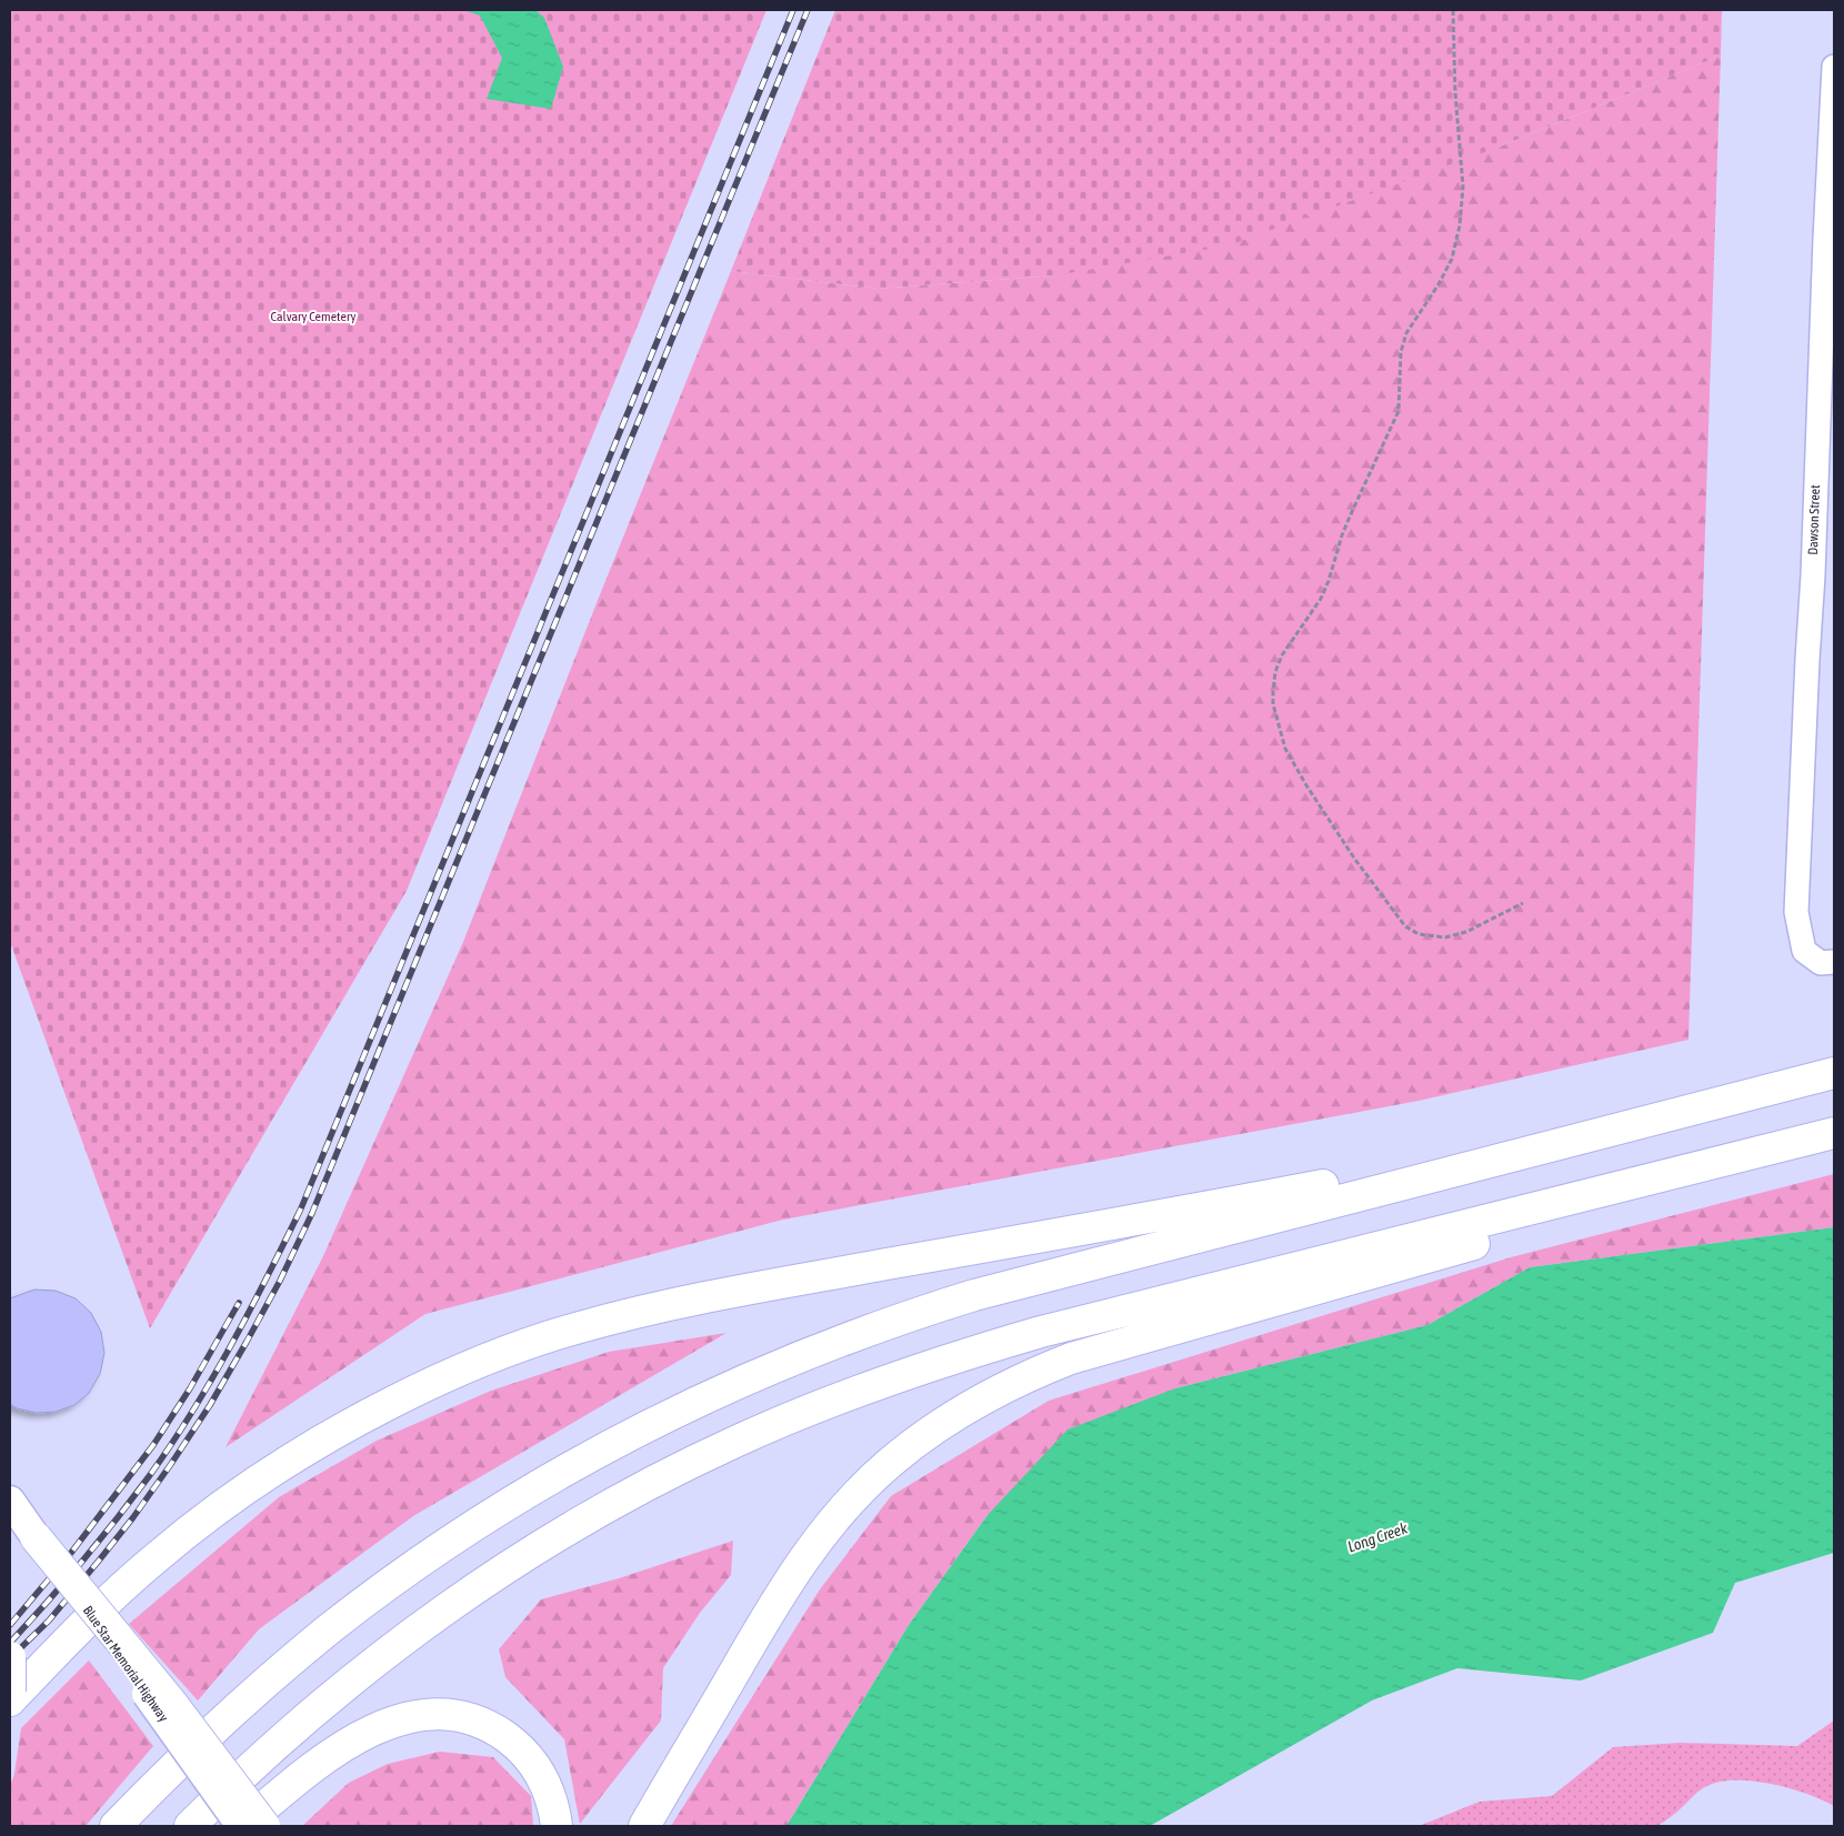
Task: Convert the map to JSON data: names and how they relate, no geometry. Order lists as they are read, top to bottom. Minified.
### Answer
{"streets":{"main road":["Blue Star Memorial Highway"],"street":["Dawson Street"]},"water":["Long Creek"],"parks":["Calvary Cemetery"]}
